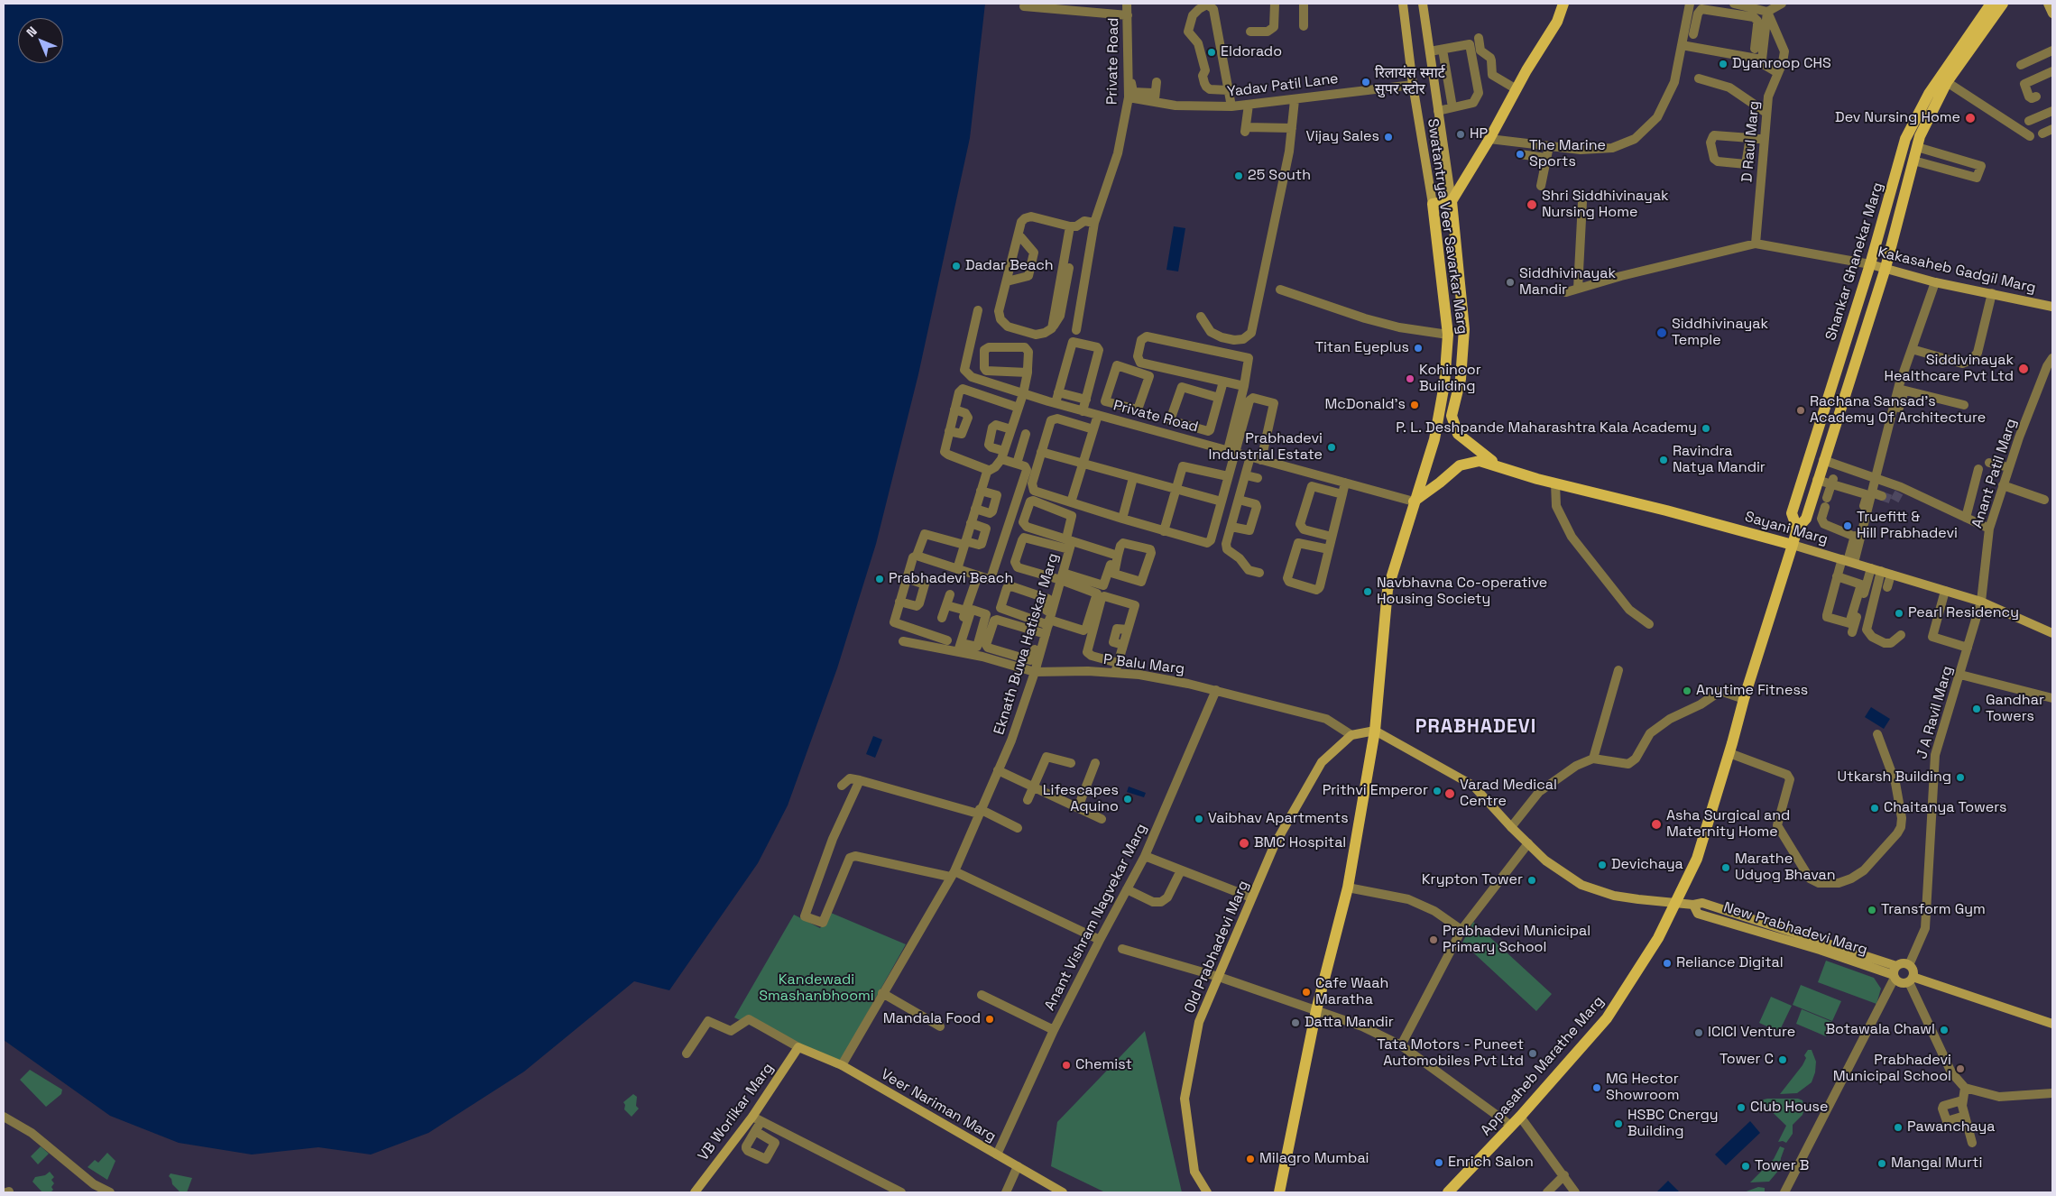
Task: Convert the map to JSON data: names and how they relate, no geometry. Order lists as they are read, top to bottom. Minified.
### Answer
{"streets":{"main road":["Swatantrya Veer Savarkar Marg","Shankar Ghanekar Marg","Kakasaheb Gadgil Marg","Sayani Marg","New Prabhadevi Marg","Old Prabhadevi Marg","Appasaheb Marathe Marg","Veer Nariman Marg","VB Worlikar Marg"],"street":["Private Road","Yadav Patil Lane","D Raul Marg","Anant Patil Marg","Eknath Buwa Hatiskar Marg","P Balu Marg","J A Ravil Marg","Anant Vishram Nagvekar Marg"]},"crossings":[["Private Road","Yadav Patil Lane"],["Private Road","Swatantrya Veer Savarkar Marg"],["Yadav Patil Lane","Swatantrya Veer Savarkar Marg"],["D Raul Marg","Kakasaheb Gadgil Marg"],["Swatantrya Veer Savarkar Marg","Sayani Marg"],["Swatantrya Veer Savarkar Marg","New Prabhadevi Marg"],["Shankar Ghanekar Marg","Kakasaheb Gadgil Marg"],["Shankar Ghanekar Marg","Sayani Marg"],["Shankar Ghanekar Marg","Appasaheb Marathe Marg"],["Anant Patil Marg","Sayani Marg"],["Anant Patil Marg","J A Ravil Marg"],["Sayani Marg","J A Ravil Marg"],["Sayani Marg","Appasaheb Marathe Marg"],["Eknath Buwa Hatiskar Marg","P Balu Marg"],["Eknath Buwa Hatiskar Marg","Veer Nariman Marg"],["P Balu Marg","Anant Vishram Nagvekar Marg"],["P Balu Marg","Old Prabhadevi Marg"],["J A Ravil Marg","New Prabhadevi Marg"],["Anant Vishram Nagvekar Marg","Veer Nariman Marg"],["New Prabhadevi Marg","Appasaheb Marathe Marg"],["Veer Nariman Marg","VB Worlikar Marg"]],"districts":["PRABHADEVI"],"parks":["Kandewadi Smashanbhoomi"],"places":["Eldorado","Dyanroop CHS","रिलायंस स्मार्ट सुपर स्टोर","Dev Nursing Home","HP","Vijay Sales","The Marine Sports","25 South","Shri Siddhivinayak Nursing Home","Dadar Beach","Siddhivinayak Mandir","Siddhivinayak Temple","Titan Eyeplus","Siddivinayak Healthcare Pvt Ltd","Kohinoor Building","McDonald's","Rachana Sansad's Academy Of Architecture","P. L. Deshpande Maharashtra Kala Academy","Prabhadevi Industrial Estate","Ravindra Natya Mandir","Truefitt & Hill Prabhadevi","Prabhadevi Beach","Navbhavna Co-operative Housing Society","Pearl Residency","Anytime Fitness","Gandhar Towers","Utkarsh Building","Prithvi Emperor","Varad Medical Centre","Lifescapes Aquino","Chaitanya Towers","Vaibhav Apartments","Asha Surgical and Maternity Home","BMC Hospital","Devichaya","Marathe Udyog Bhavan","Krypton Tower","Transform Gym","Prabhadevi Municipal Primary School","Reliance Digital","Cafe Waah Maratha","Mandala Food","Datta Mandir","Botawala Chawl","ICICI Venture","Tata Motors - Puneet Automobiles Pvt Ltd","Tower C","Chemist","Prabhadevi Municipal School","MG Hector Showroom","Club House","HSBC Cnergy Building","Pawanchaya","Milagro Mumbai","Enrich Salon","Mangal Murti","Tower B"],"north":"top left"}
